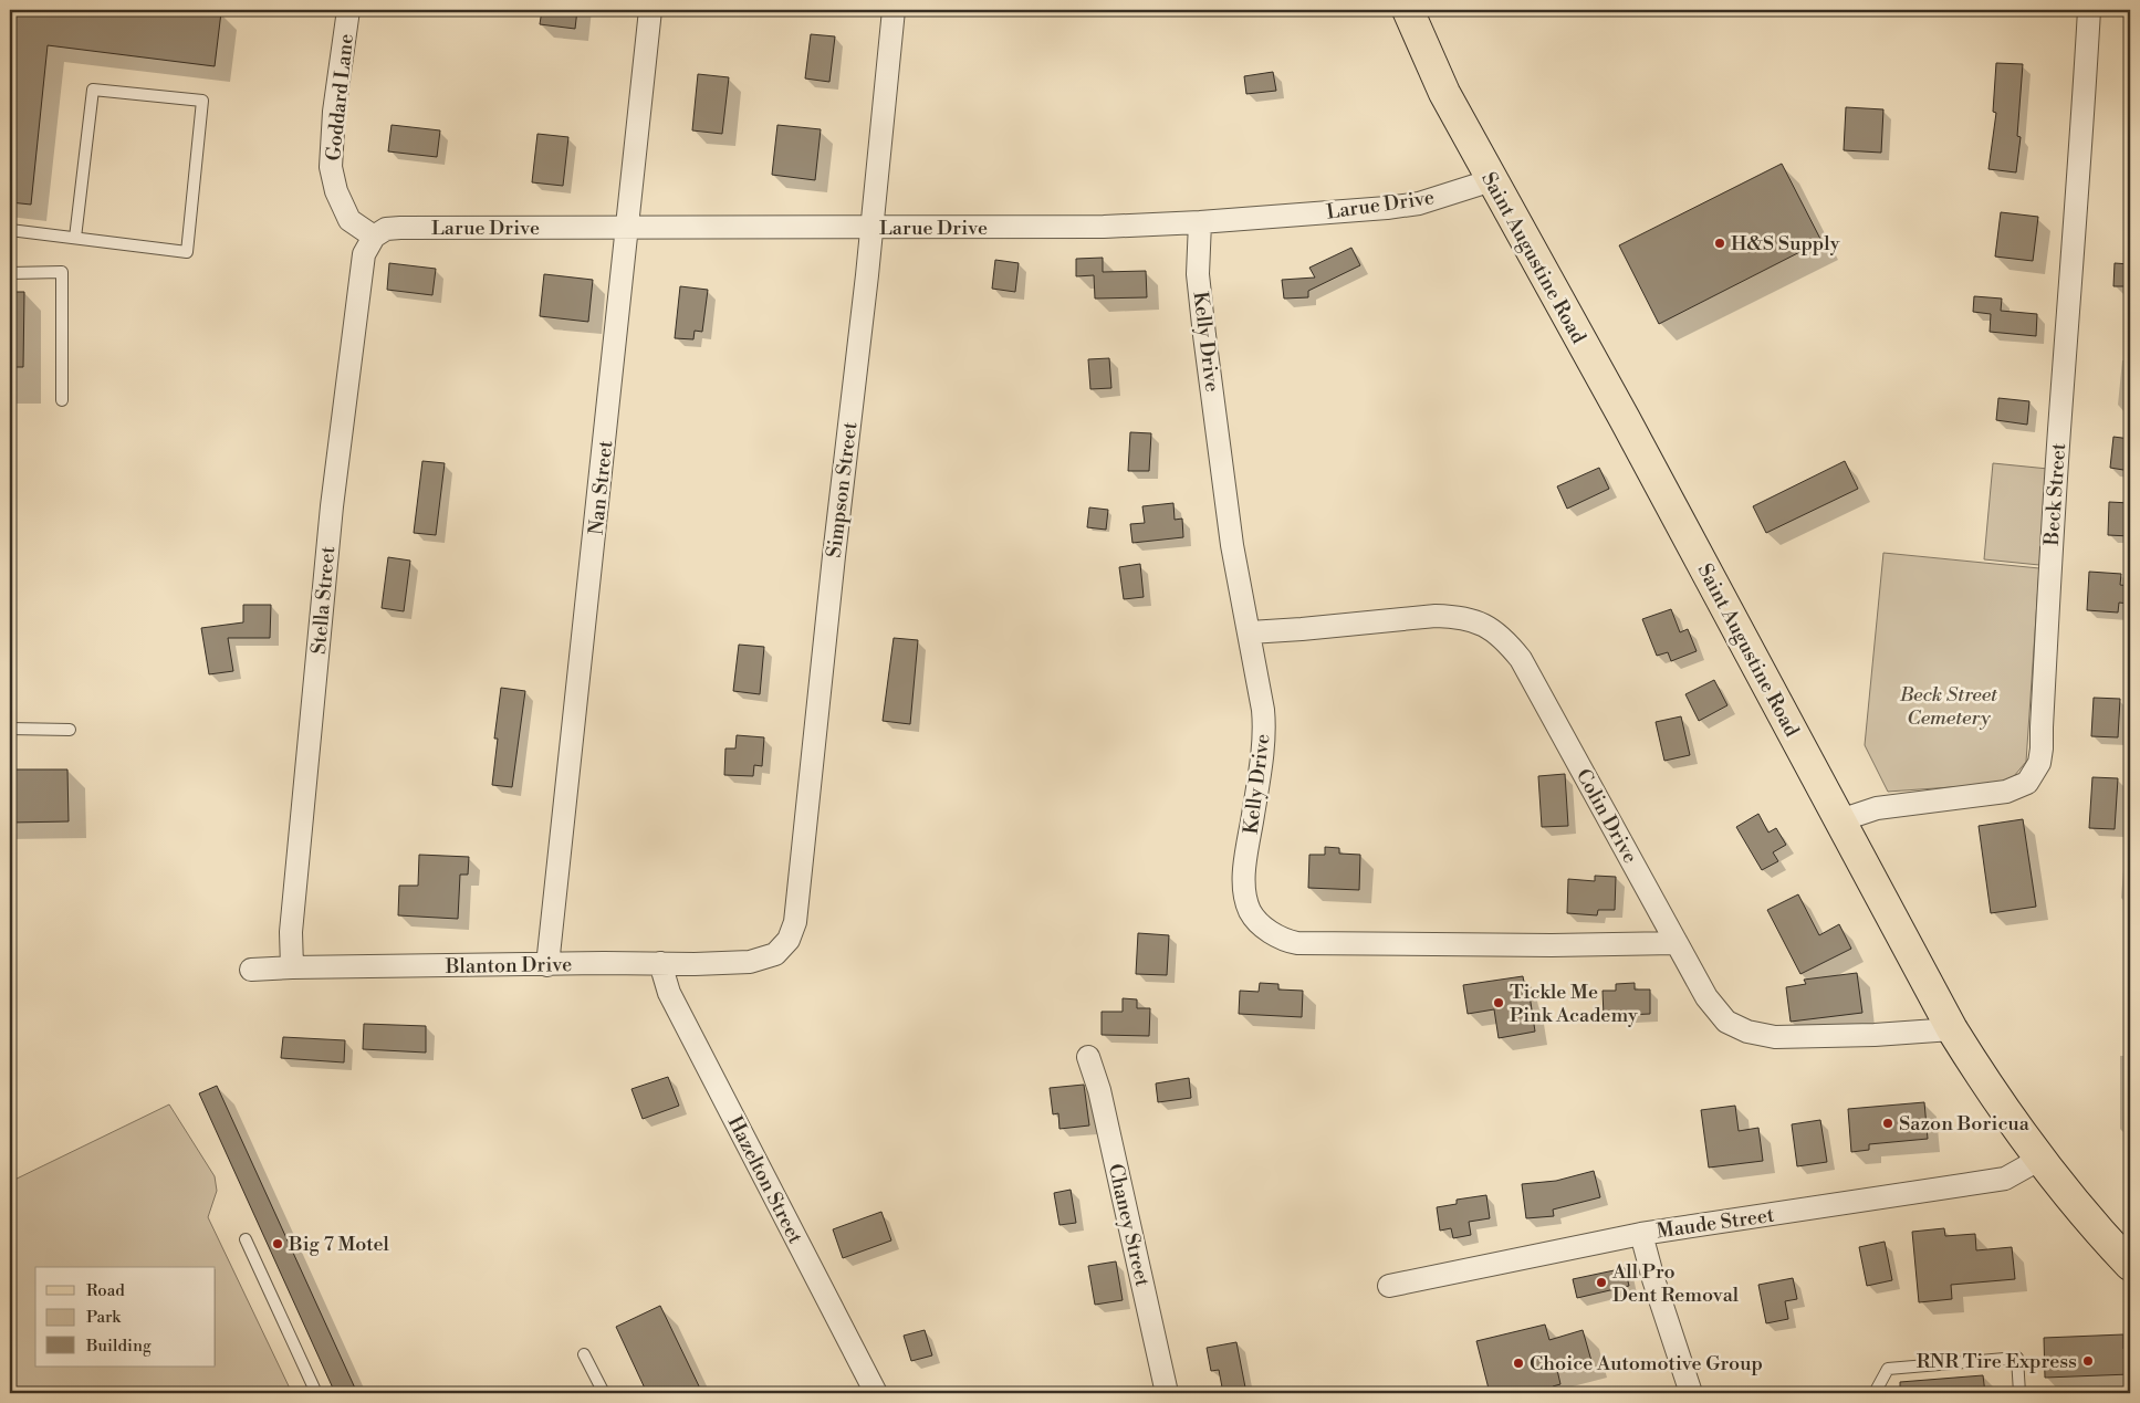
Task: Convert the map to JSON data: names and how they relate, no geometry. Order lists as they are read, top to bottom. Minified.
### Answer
{"streets":{"main road":["Saint Augustine Road"],"street":["Goddard Lane","Larue Drive","Kelly Drive","Nan Street","Simpson Street","Beck Street","Stella Street","Colin Drive","Blanton Drive","Hazelton Street","Maude Street","Chaney Street"]},"crossings":[["Goddard Lane","Larue Drive"],["Goddard Lane","Stella Street"],["Larue Drive","Saint Augustine Road"],["Larue Drive","Kelly Drive"],["Larue Drive","Nan Street"],["Larue Drive","Simpson Street"],["Larue Drive","Stella Street"],["Saint Augustine Road","Beck Street"],["Saint Augustine Road","Colin Drive"],["Saint Augustine Road","Maude Street"],["Kelly Drive","Colin Drive"],["Nan Street","Blanton Drive"],["Simpson Street","Blanton Drive"],["Stella Street","Blanton Drive"],["Blanton Drive","Hazelton Street"]],"parks":["Beck Street Cemetery"],"places":["H&S Supply","Tickle Me Pink Academy","Sazon Boricua","Big 7 Motel","All Pro Dent Removal","RNR Tire Express","Choice Automotive Group"],"legend":["Road","Park","Building"]}
